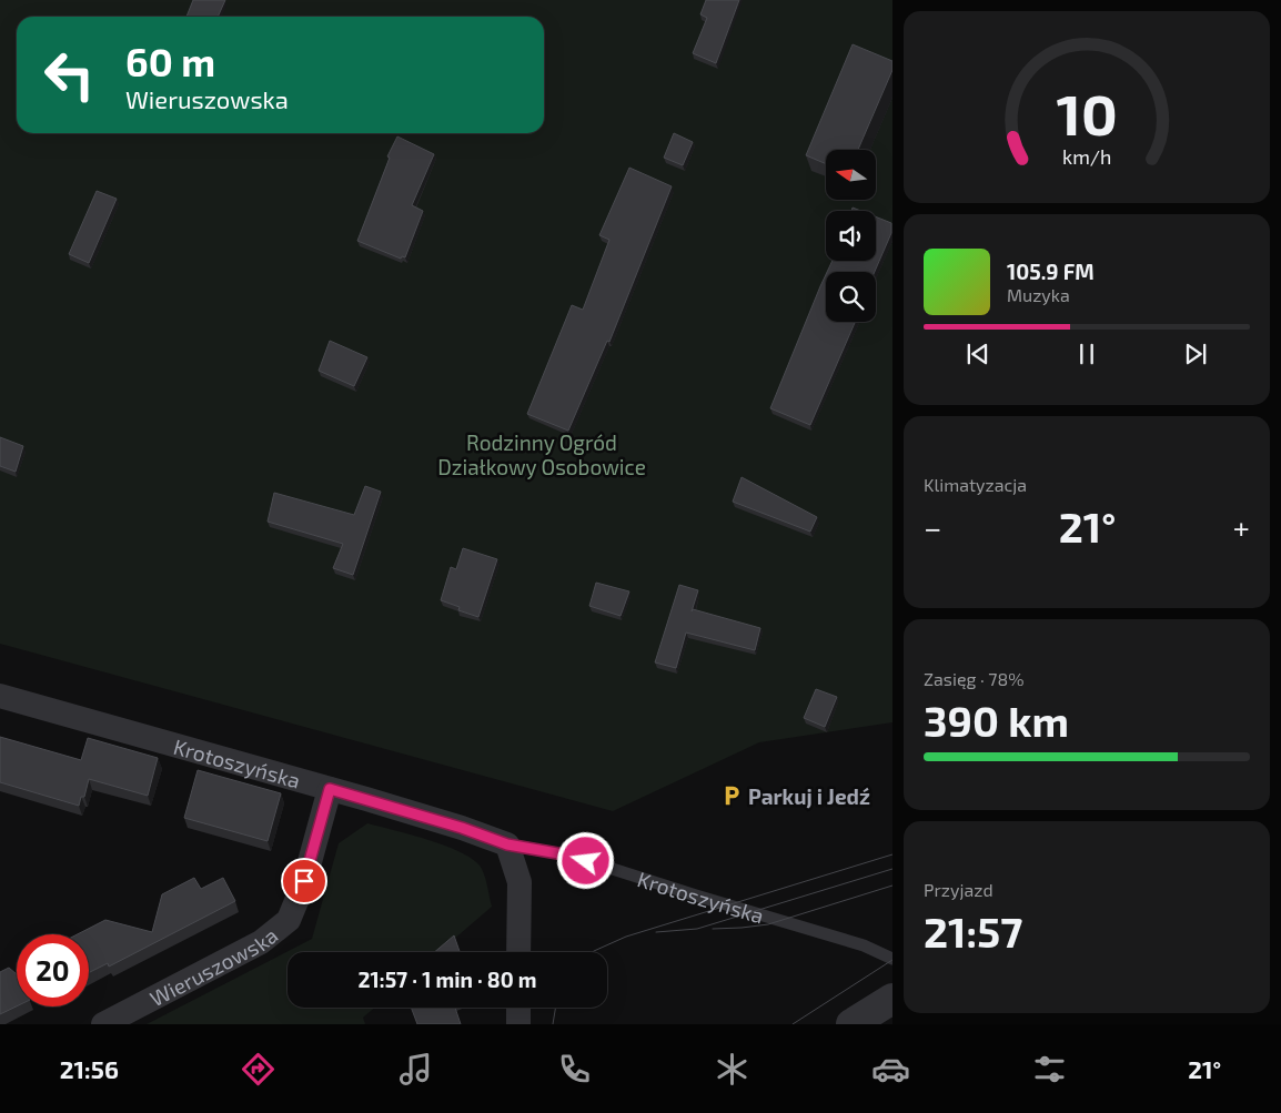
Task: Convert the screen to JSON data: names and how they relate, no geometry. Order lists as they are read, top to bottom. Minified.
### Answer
{"streets":{"street":["Krotoszyńska","Wieruszowska"]},"crossings":[["Krotoszyńska","Wieruszowska"]],"parks":["Rodzinny Ogród Działkowy Osobowice"],"places":{"parking":["Parkuj i Jedź"]},"north":"left","page":{"turn":["60 m","Wieruszowska"],"song":["105.9 FM","Muzyka"],"tile":["Klimatyzacja",["Zasięg · 78%","390 km"],["Przyjazd","21:57"]],"heat":["−","21°","+"],"limit":"20","trip":"21:57 · 1 min · 80 m","tabs":["21:56","21°"],"gauge":["10","km/h"]}}
